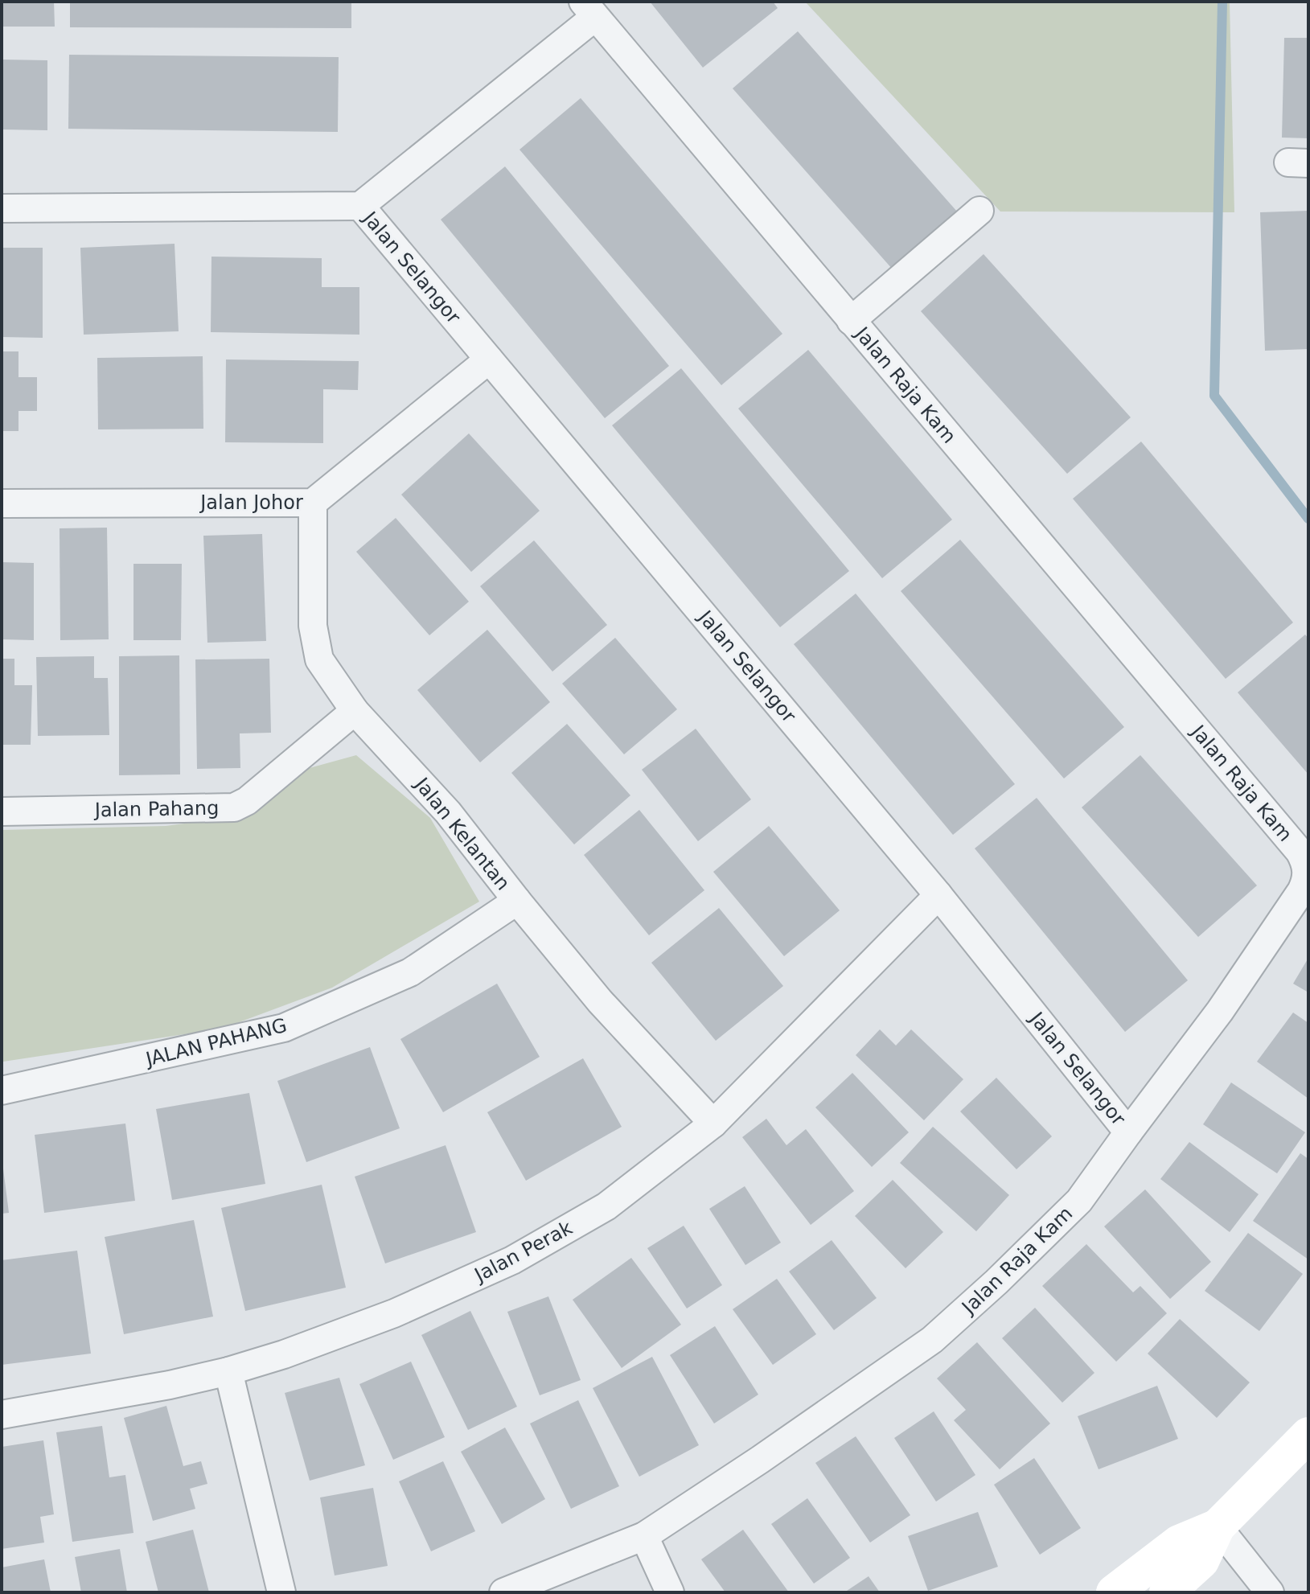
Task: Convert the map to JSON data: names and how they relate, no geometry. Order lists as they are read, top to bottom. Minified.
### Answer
{"streets":{"street":["Jalan Selangor","Jalan Raja Kam","Jalan Johor","Jalan Pahang","Jalan Kelantan","JALAN PAHANG","Jalan Perak"]},"crossings":[["Jalan Selangor","Jalan Raja Kam"],["Jalan Selangor","Jalan Johor"],["Jalan Selangor","Jalan Perak"],["Jalan Johor","Jalan Kelantan"],["Jalan Pahang","Jalan Kelantan"],["Jalan Kelantan","JALAN PAHANG"],["Jalan Kelantan","Jalan Perak"]]}
